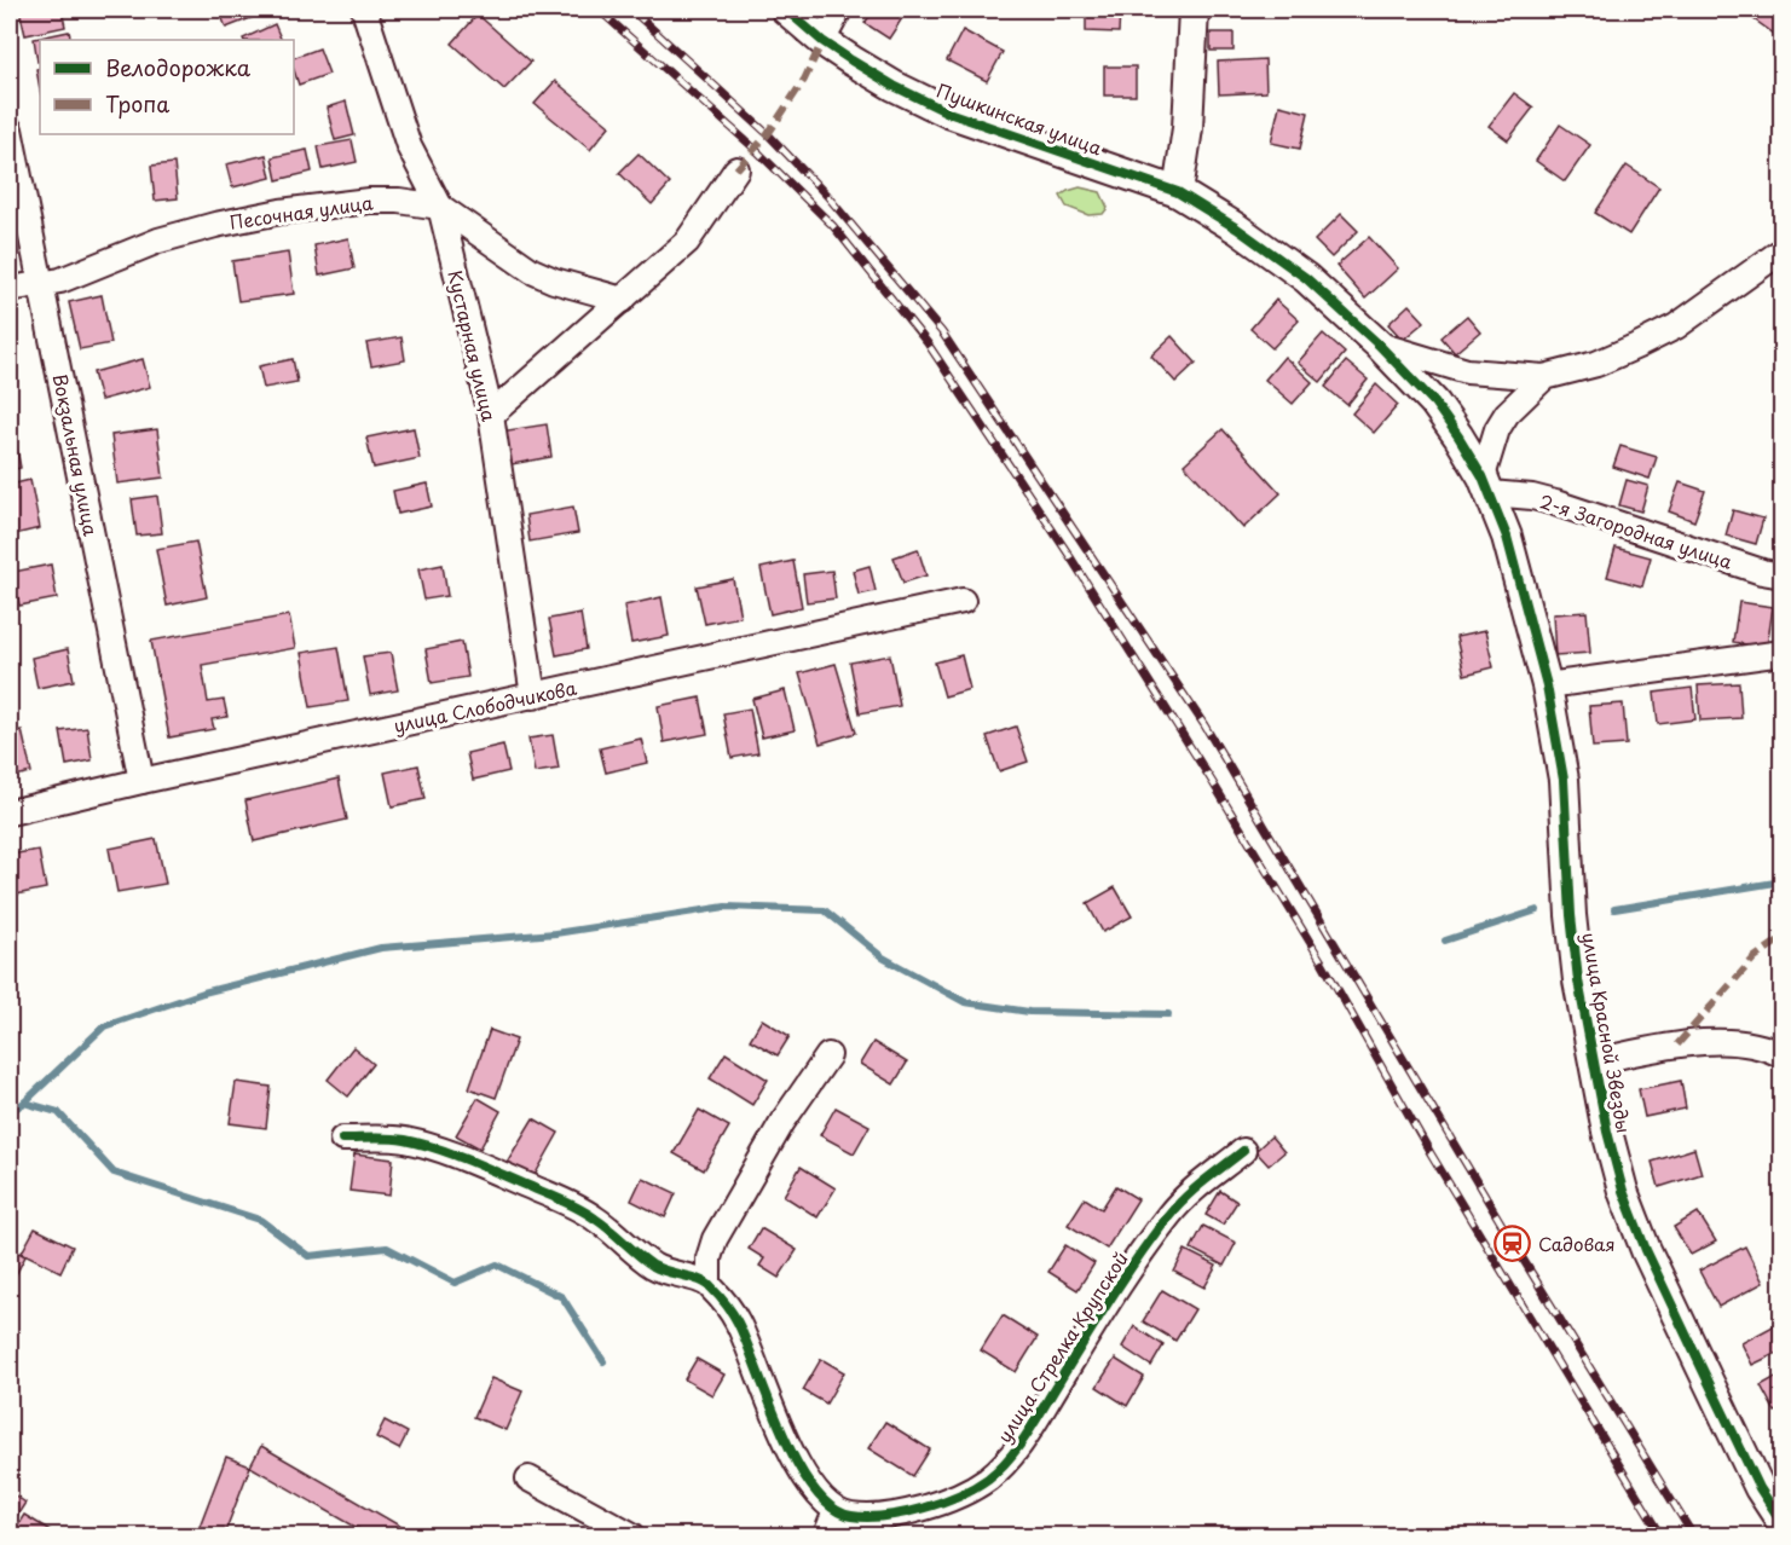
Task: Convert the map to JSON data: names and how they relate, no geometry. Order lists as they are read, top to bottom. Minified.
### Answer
{"streets":{"street":["Пушкинская улица","Песочная улица","Кустарная улица","Вокзальная улица","2-я Загородная улица","улица Слободчикова","улица Красной Звезды","улица Стрелка Крупской"]},"crossings":[["Пушкинская улица","улица Красной Звезды"],["Песочная улица","Кустарная улица"],["Песочная улица","Вокзальная улица"],["Кустарная улица","улица Слободчикова"],["Вокзальная улица","улица Слободчикова"],["2-я Загородная улица","улица Красной Звезды"]],"places":{"station":["Садовая"]},"legend":["Велодорожка","Тропа"]}
